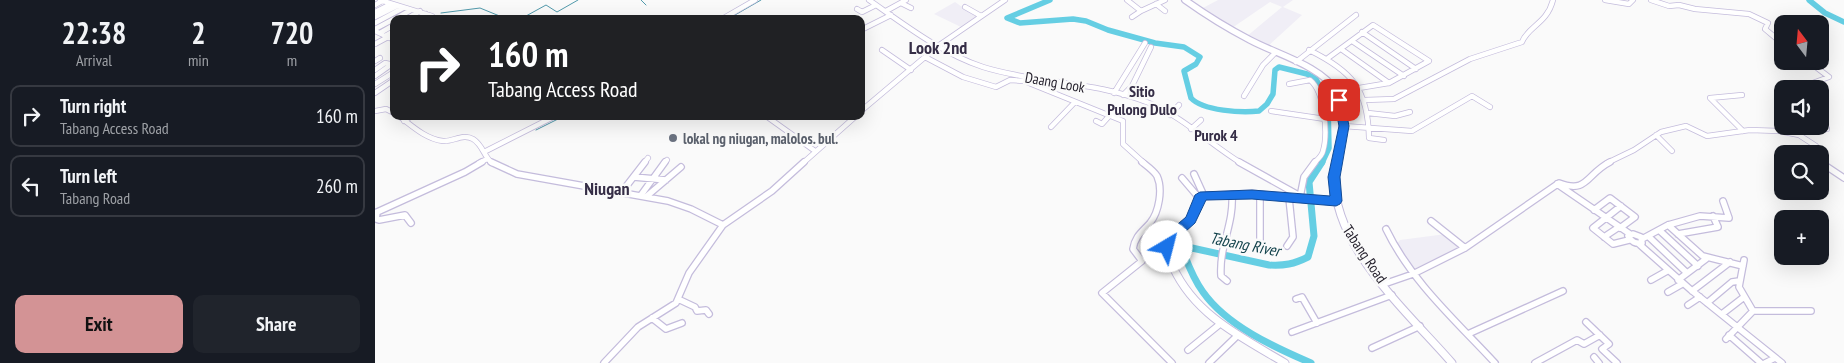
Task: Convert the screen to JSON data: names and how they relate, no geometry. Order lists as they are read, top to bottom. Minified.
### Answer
{"streets":{"main road":["Tabang Road"],"street":["Daang Look"]},"districts":["Look 2nd","Sitio Pulong Dulo","Purok 4","Niugan"],"water":["Tabang River"],"places":["lokal ng niugan, malolos. bul."],"north":"top","page":{"eta":["22:38","Arrival","2","min","720","m"],"map_buttons":"+","turn":["160 m","Tabang Access Road"],"list":[{"name":"Turn right","note":"Tabang Access Road","value":"160 m"},{"name":"Turn left","note":"Tabang Road","value":"260 m"}],"buttons":["Exit","Share"]}}
